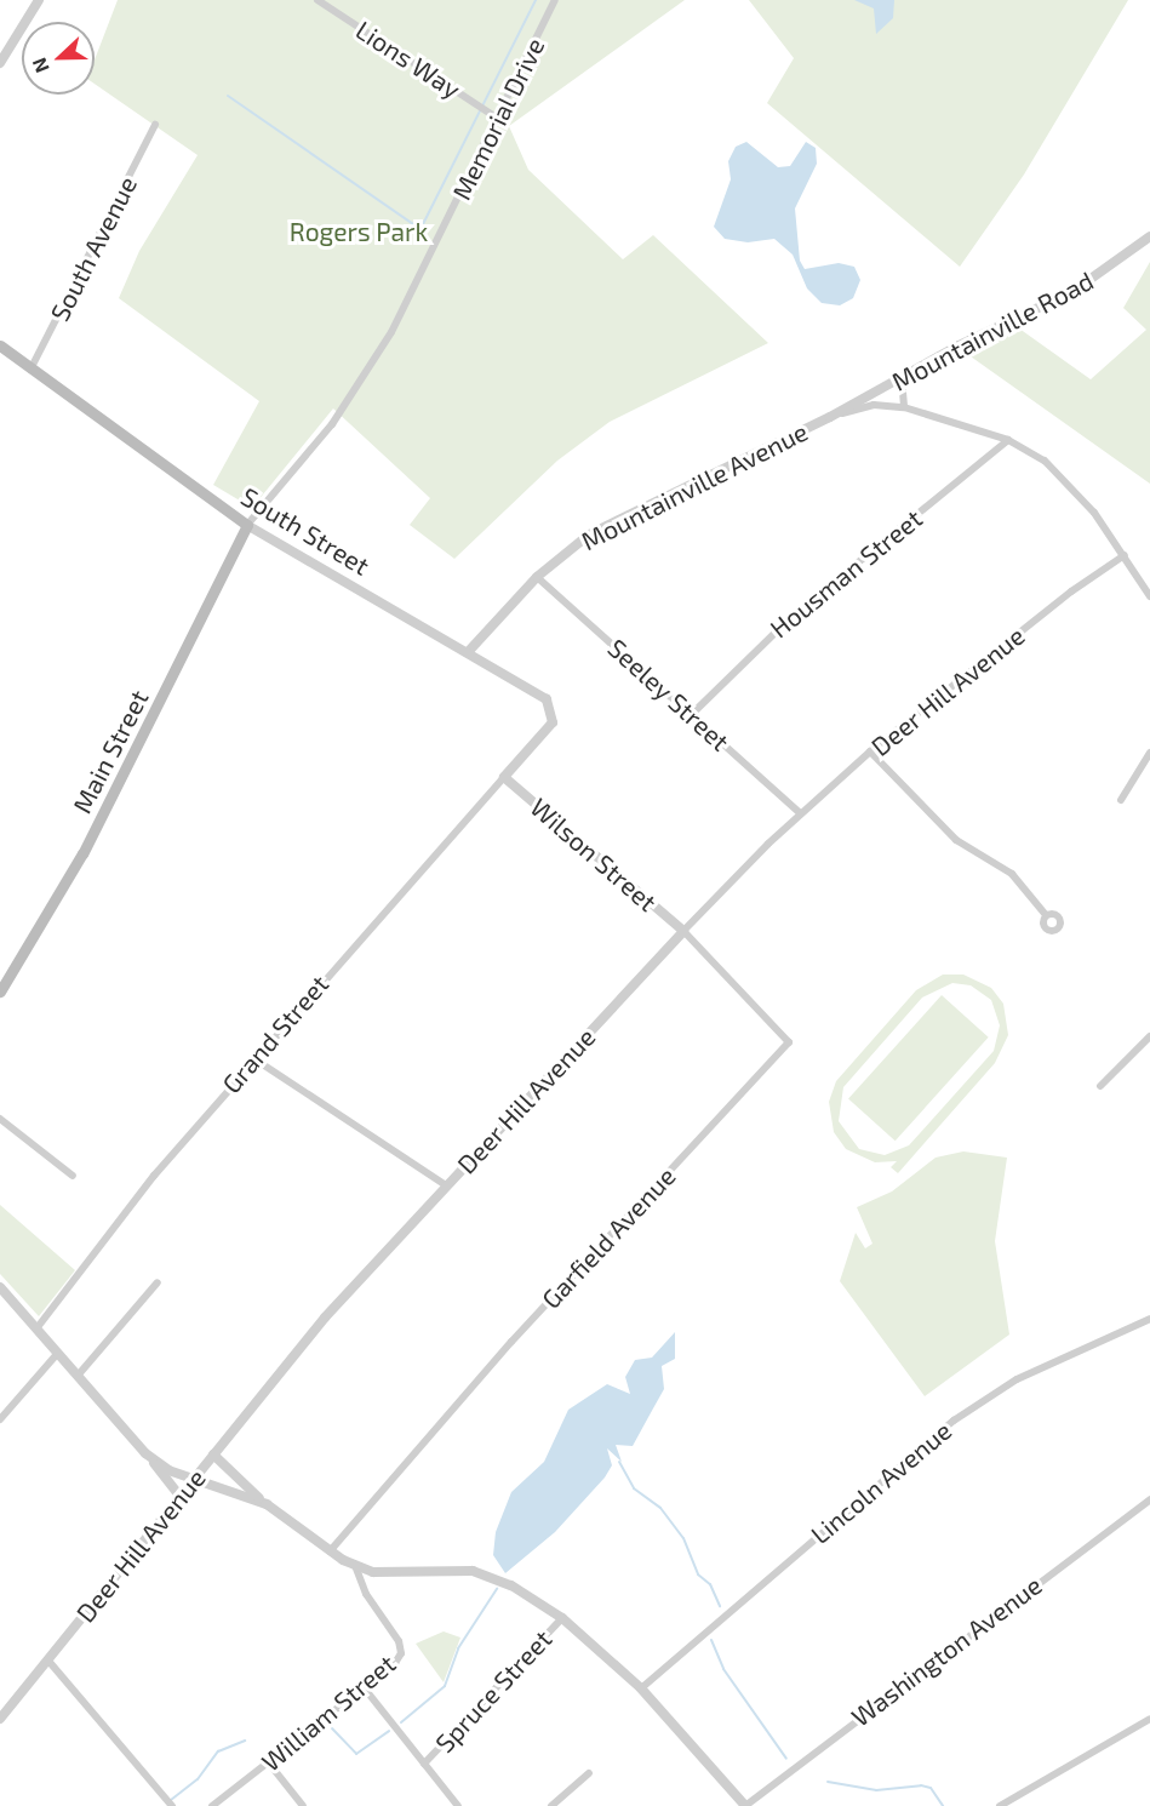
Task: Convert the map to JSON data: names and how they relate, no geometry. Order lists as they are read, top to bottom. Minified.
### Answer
{"streets":{"main road":["South Street","Main Street"],"street":["Lions Way","Memorial Drive","South Avenue","Mountainville Road","Mountainville Avenue","Housman Street","Deer Hill Avenue","Seeley Street","Wilson Street","Grand Street","Garfield Avenue","Lincoln Avenue","Washington Avenue","Spruce Street","William Street"]},"crossings":[["Lions Way","Memorial Drive"],["Memorial Drive","South Street"],["Memorial Drive","Main Street"],["South Avenue","South Street"],["Mountainville Road","Mountainville Avenue"],["Mountainville Avenue","South Street"],["Mountainville Avenue","Seeley Street"],["South Street","Main Street"],["South Street","Grand Street"],["Housman Street","Seeley Street"],["Deer Hill Avenue","Seeley Street"],["Deer Hill Avenue","Wilson Street"],["Deer Hill Avenue","Garfield Avenue"],["Wilson Street","Grand Street"],["Wilson Street","Garfield Avenue"]],"parks":["Rogers Park"],"north":"left"}
